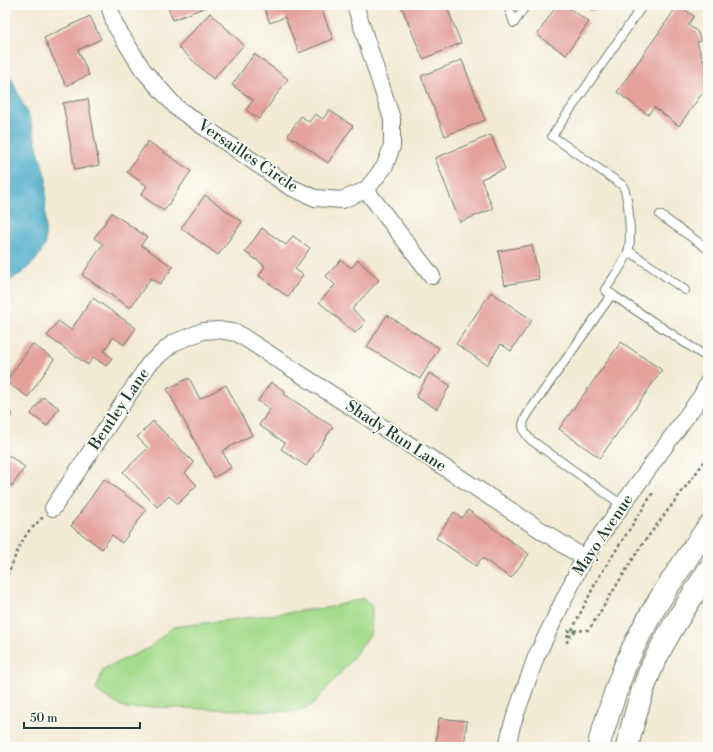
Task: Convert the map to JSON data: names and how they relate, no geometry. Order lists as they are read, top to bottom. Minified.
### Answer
{"streets":{"street":["Versailles Circle","Bentley Lane","Shady Run Lane","Mayo Avenue"]},"crossings":[["Bentley Lane","Shady Run Lane"],["Shady Run Lane","Mayo Avenue"]],"scale_bar":"50 m"}
